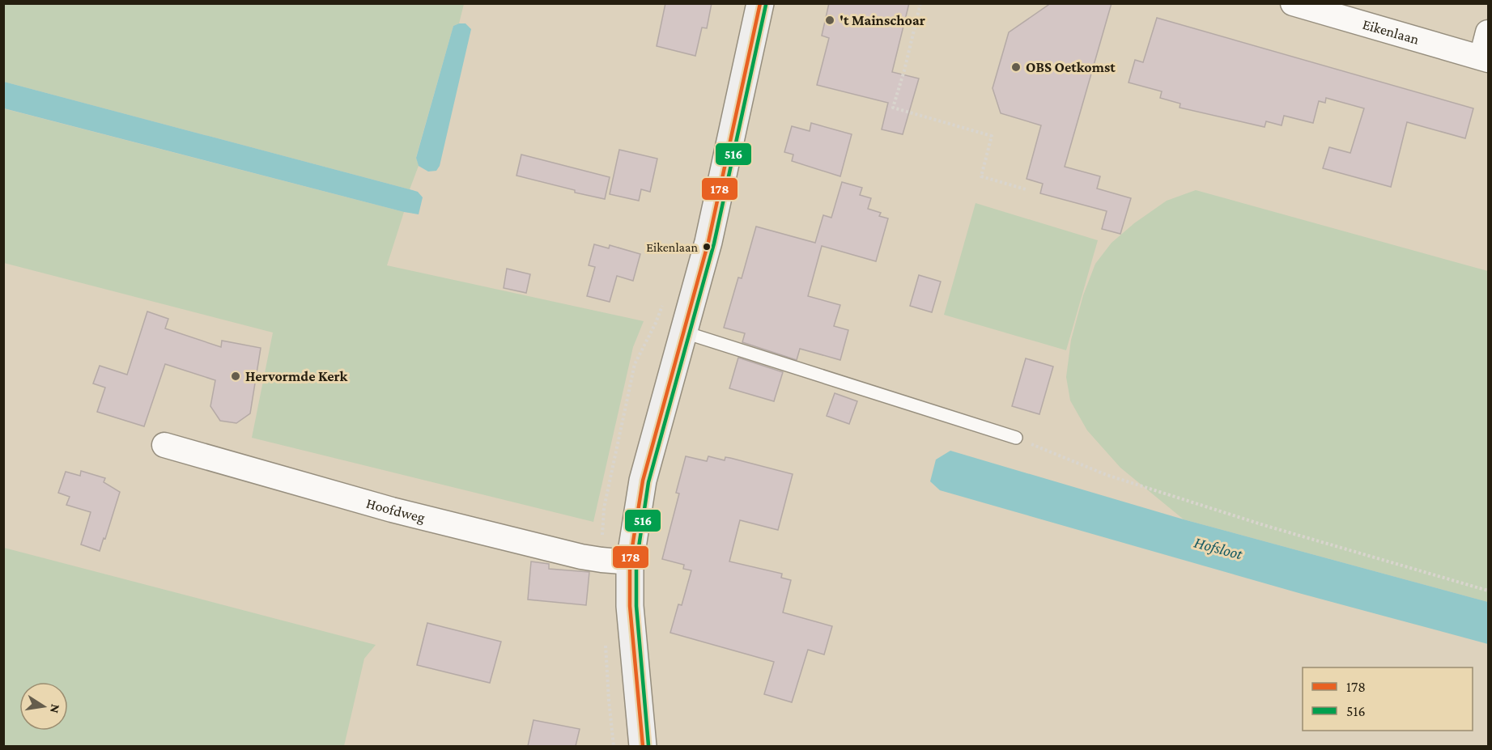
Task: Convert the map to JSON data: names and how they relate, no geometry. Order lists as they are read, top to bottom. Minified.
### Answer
{"streets":{"street":["Eikenlaan","Hoofdweg"]},"water":["Hofsloot"],"places":["'t Mainschoar","OBS Oetkomst","Eikenlaan","Hervormde Kerk"],"lines":["transit line 178","transit line 516"],"legend":["178","516"],"north":"right"}
